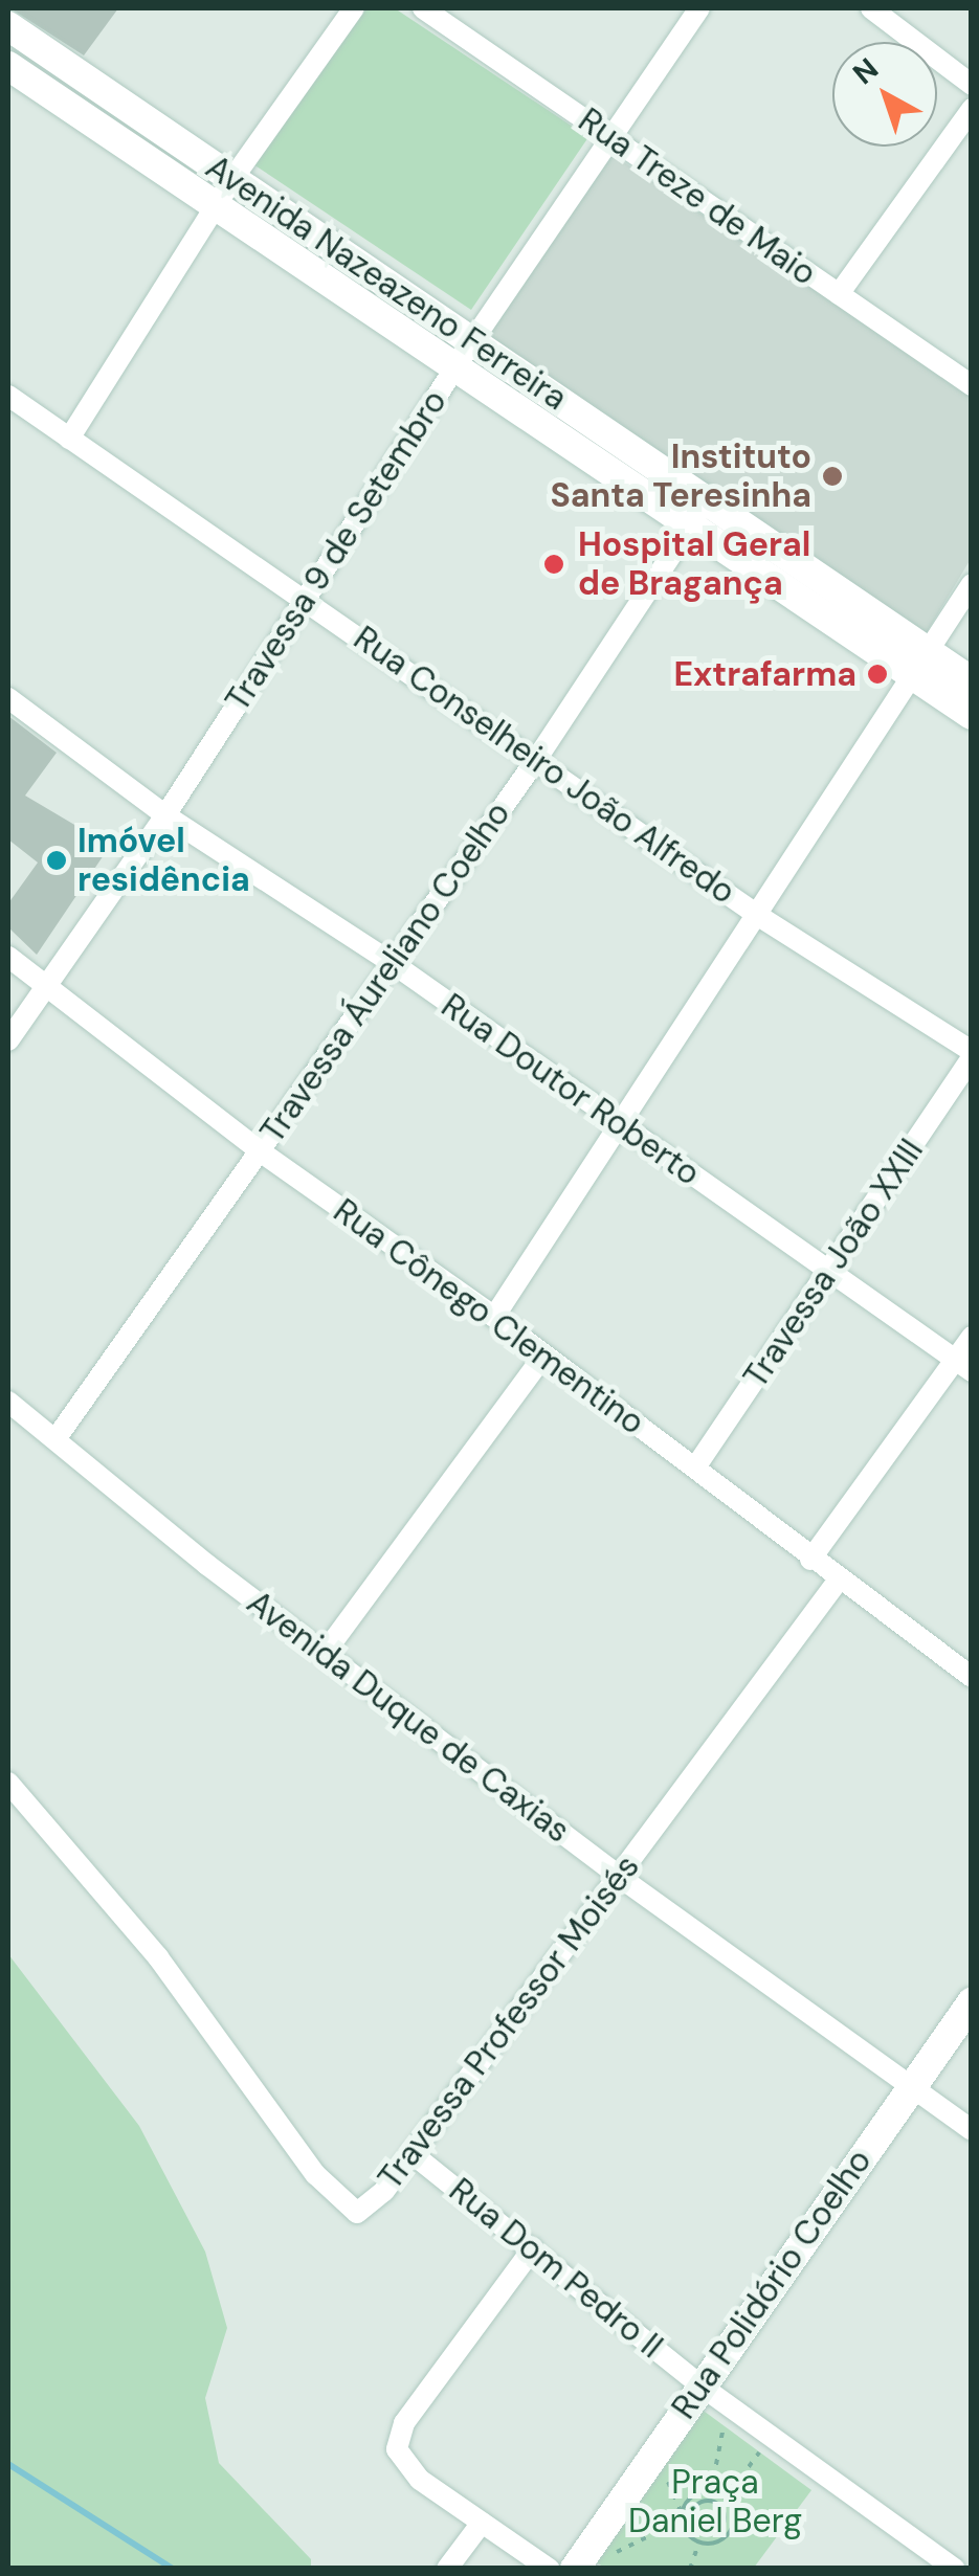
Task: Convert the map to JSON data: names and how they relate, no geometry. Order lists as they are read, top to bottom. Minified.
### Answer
{"streets":{"main road":["Avenida Nazeazeno Ferreira","Rua Polidório Coelho"],"street":["Rua Treze de Maio","Travessa 9 de Setembro","Rua Conselheiro João Alfredo","Travessa Áureliano Coelho","Rua Doutor Roberto","Travessa João XXIII","Rua Cônego Clementino","Avenida Duque de Caxias","Travessa Professor Moisés","Rua Dom Pedro II"]},"crossings":[["Rua Treze de Maio","Travessa 9 de Setembro"],["Avenida Nazeazeno Ferreira","Travessa 9 de Setembro"],["Avenida Nazeazeno Ferreira","Travessa Áureliano Coelho"],["Travessa 9 de Setembro","Rua Conselheiro João Alfredo"],["Travessa 9 de Setembro","Rua Doutor Roberto"],["Travessa 9 de Setembro","Rua Cônego Clementino"],["Rua Conselheiro João Alfredo","Travessa Áureliano Coelho"],["Rua Conselheiro João Alfredo","Travessa João XXIII"],["Travessa Áureliano Coelho","Rua Doutor Roberto"],["Travessa Áureliano Coelho","Rua Cônego Clementino"],["Travessa Áureliano Coelho","Avenida Duque de Caxias"],["Rua Doutor Roberto","Travessa João XXIII"],["Travessa João XXIII","Rua Cônego Clementino"],["Rua Cônego Clementino","Travessa Professor Moisés"],["Avenida Duque de Caxias","Travessa Professor Moisés"],["Avenida Duque de Caxias","Rua Polidório Coelho"],["Travessa Professor Moisés","Rua Dom Pedro II"],["Rua Dom Pedro II","Rua Polidório Coelho"]],"parks":["Praça Daniel Berg"],"places":["Instituto Santa Teresinha","Hospital Geral de Bragança","Extrafarma","Imóvel residência"],"north":"top left"}
